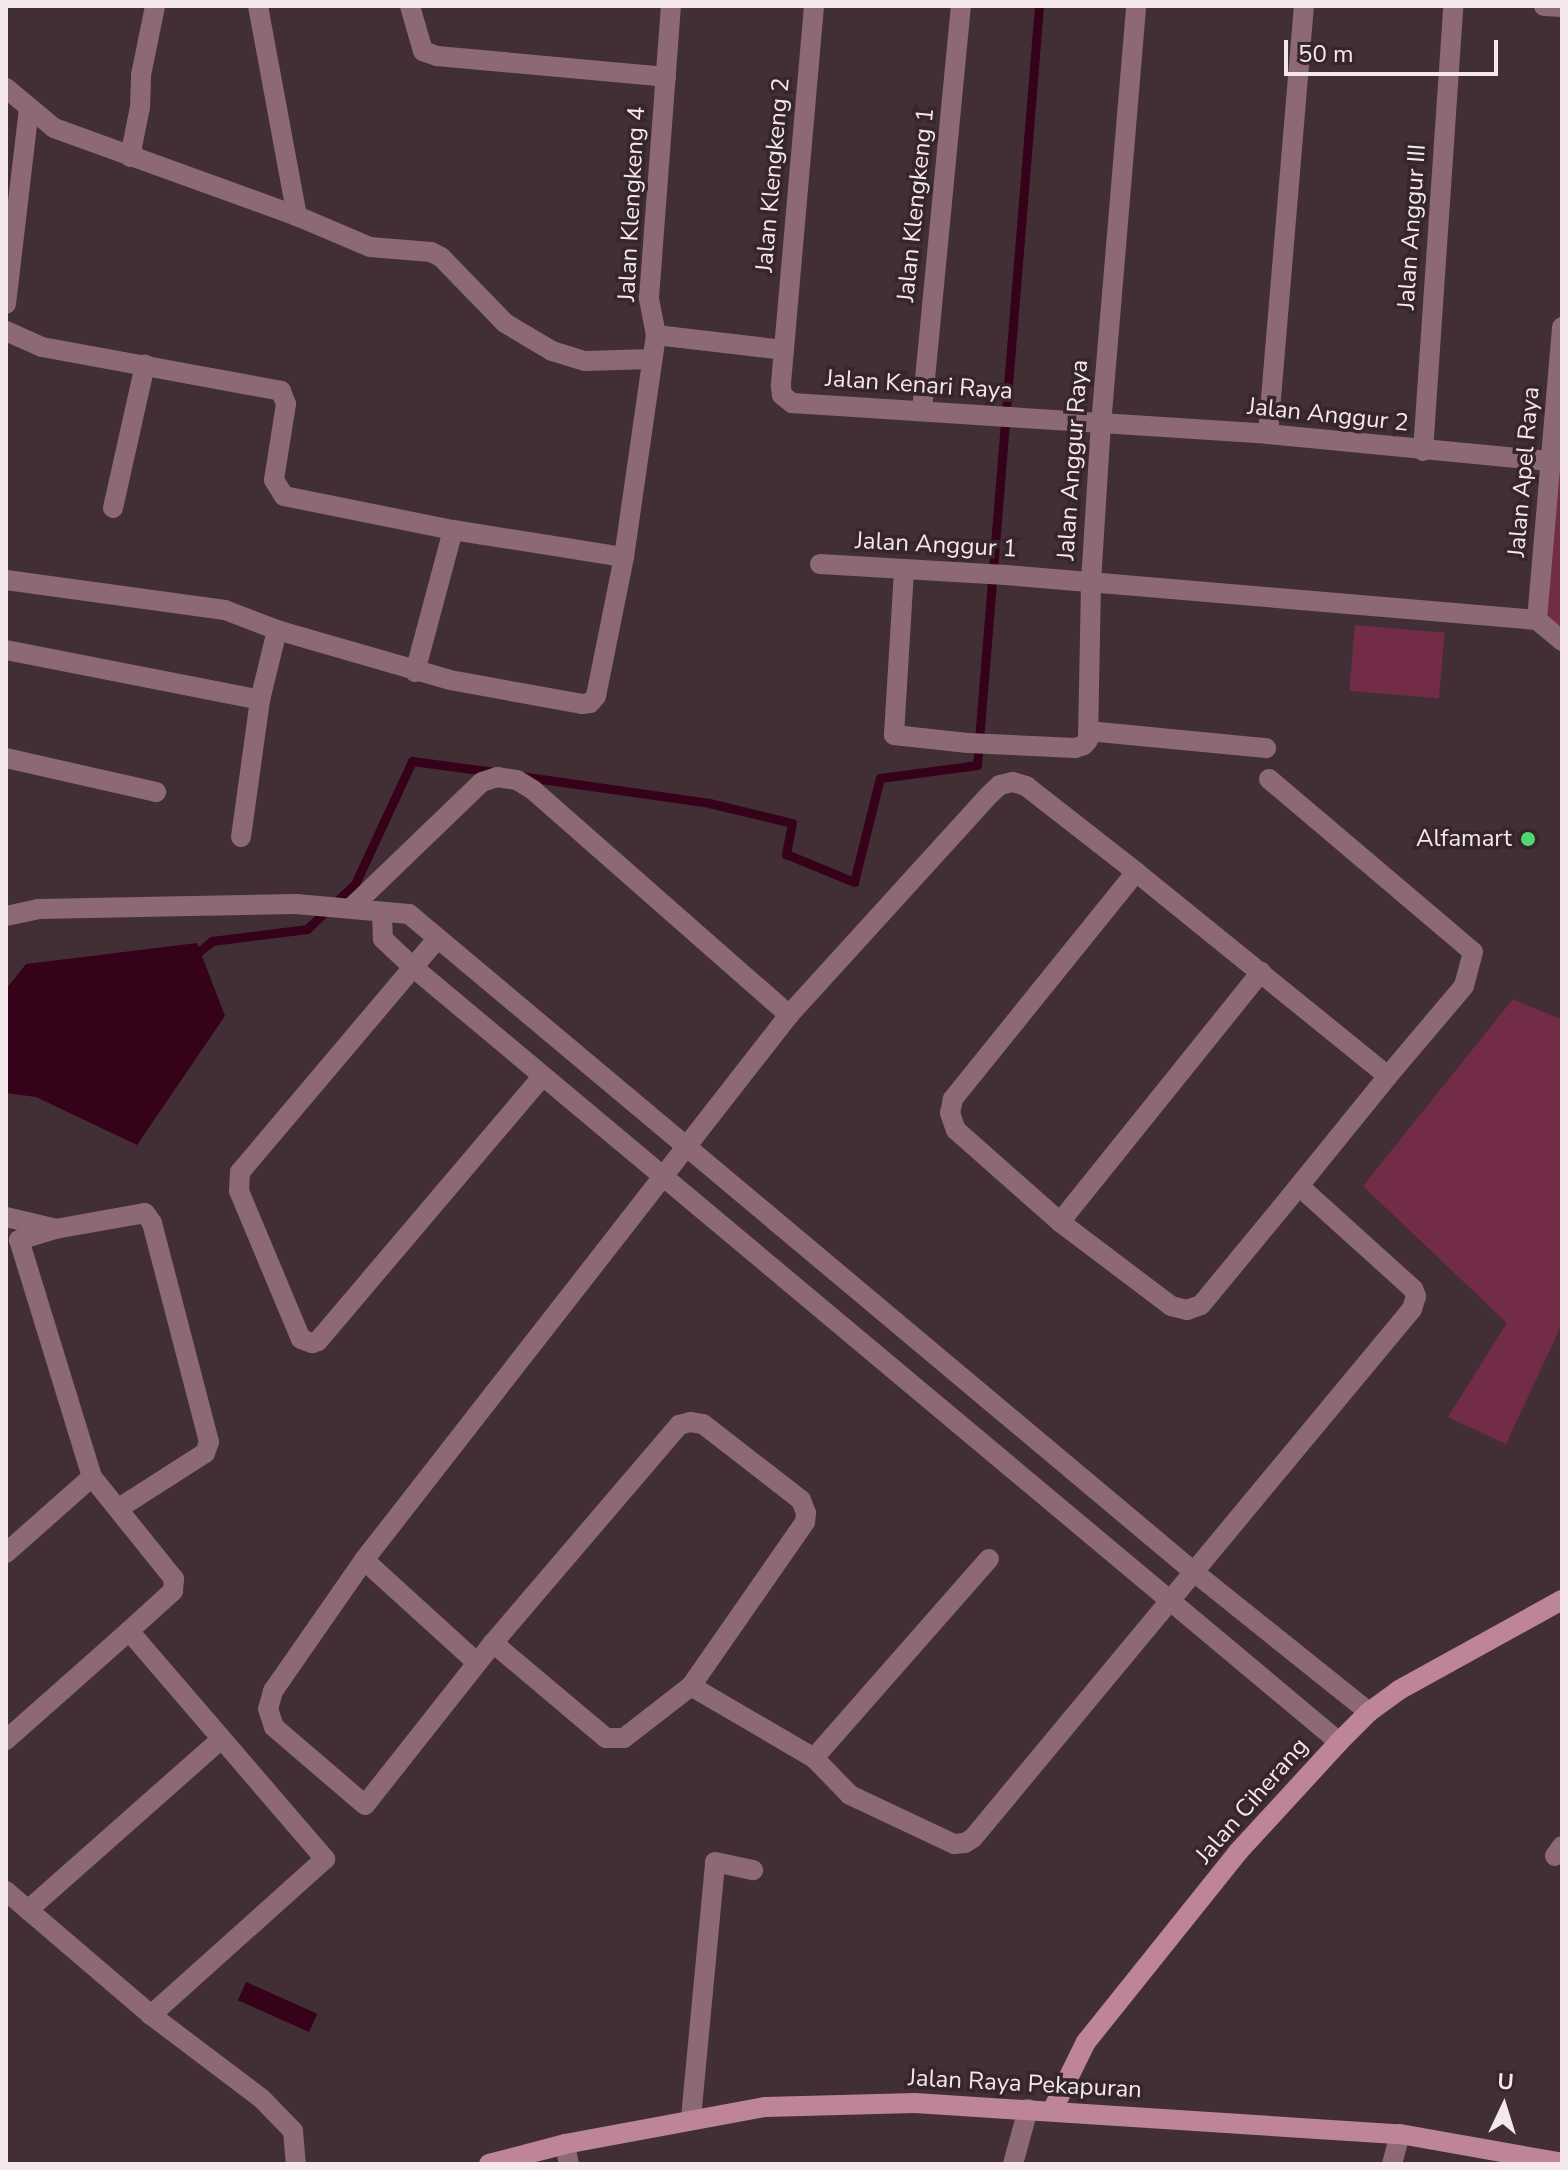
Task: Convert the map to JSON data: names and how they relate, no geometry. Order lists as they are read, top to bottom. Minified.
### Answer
{"streets":{"main road":["Jalan Ciherang","Jalan Raya Pekapuran"],"street":["Jalan Klengkeng 2","Jalan Klengkeng 4","Jalan Klengkeng 1","Jalan Anggur III","Jalan Kenari Raya","Jalan Anggur 2","Jalan Anggur Raya","Jalan Apel Raya","Jalan Anggur 1"]},"crossings":[["Jalan Klengkeng 2","Jalan Kenari Raya"],["Jalan Klengkeng 1","Jalan Kenari Raya"],["Jalan Anggur III","Jalan Anggur 2"],["Jalan Kenari Raya","Jalan Anggur 2"],["Jalan Kenari Raya","Jalan Anggur Raya"],["Jalan Anggur 2","Jalan Anggur Raya"],["Jalan Anggur 2","Jalan Apel Raya"],["Jalan Anggur Raya","Jalan Apel Raya"],["Jalan Anggur Raya","Jalan Anggur 1"],["Jalan Ciherang","Jalan Raya Pekapuran"]],"places":["Alfamart"],"scale_bar":"50 m","north":"top"}
